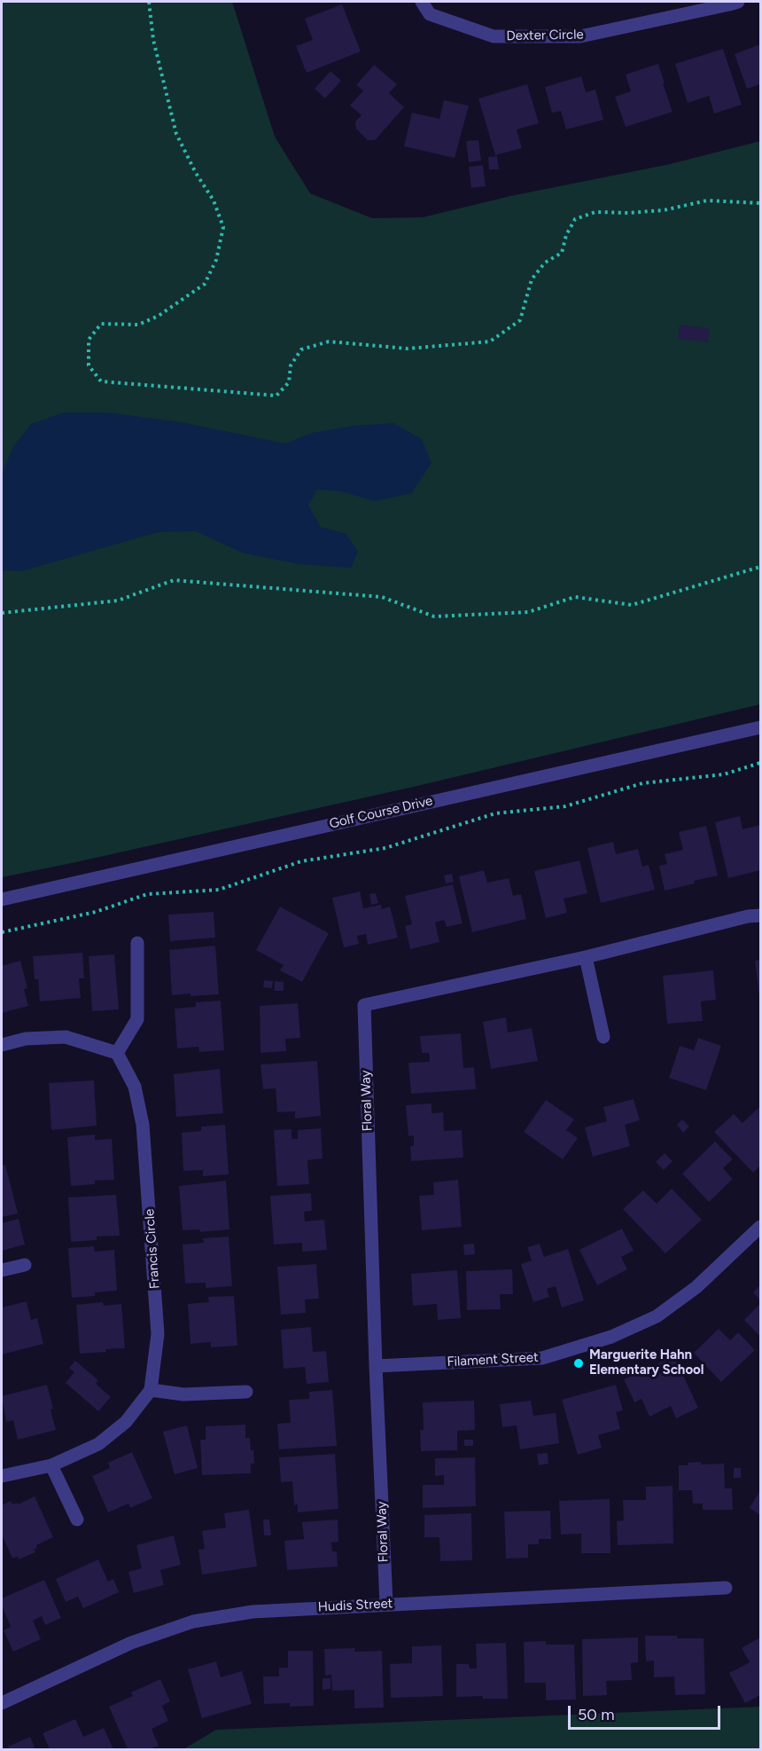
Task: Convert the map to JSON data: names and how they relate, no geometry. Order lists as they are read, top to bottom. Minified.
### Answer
{"streets":{"street":["Dexter Circle","Golf Course Drive","Floral Way","Francis Circle","Filament Street","Hudis Street"]},"crossings":[["Floral Way","Filament Street"],["Floral Way","Hudis Street"]],"places":["Marguerite Hahn Elementary School"],"scale_bar":"50 m"}
